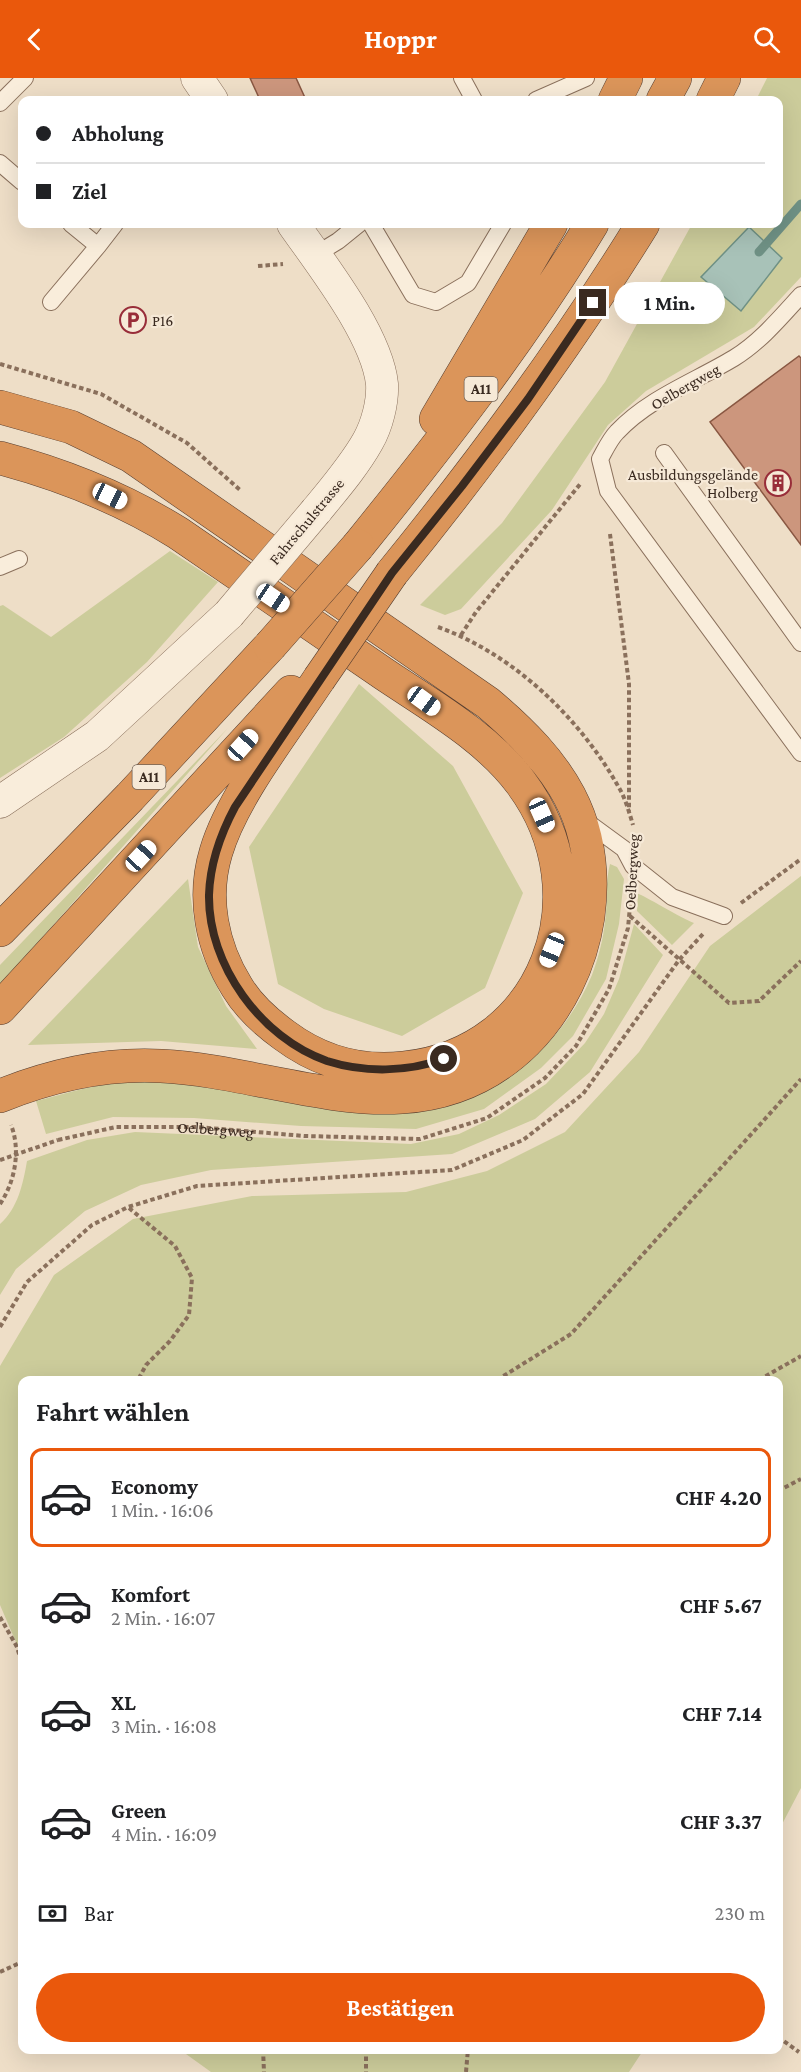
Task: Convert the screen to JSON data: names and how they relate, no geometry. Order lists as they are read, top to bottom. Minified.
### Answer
{"streets":{"highway":["A11"],"street":["Fahrschulstrasse"],"lane":["Oelbergweg"]},"places":{"parking":["P16"],"building":["Ausbildungsgelände Holberg"]},"page":{"header":"Hoppr","banner":["Abholung","Ziel"],"bubble":"1 Min.","heading":"Fahrt wählen","list":[{"name":"Economy","note":"1 Min. · 16:06","value":"CHF 4.20"},{"name":"Komfort","note":"2 Min. · 16:07","value":"CHF 5.67"},{"name":"XL","note":"3 Min. · 16:08","value":"CHF 7.14"},{"name":"Green","note":"4 Min. · 16:09","value":"CHF 3.37"}],"pay":["Bar","230 m"],"buttons":"Bestätigen"}}
